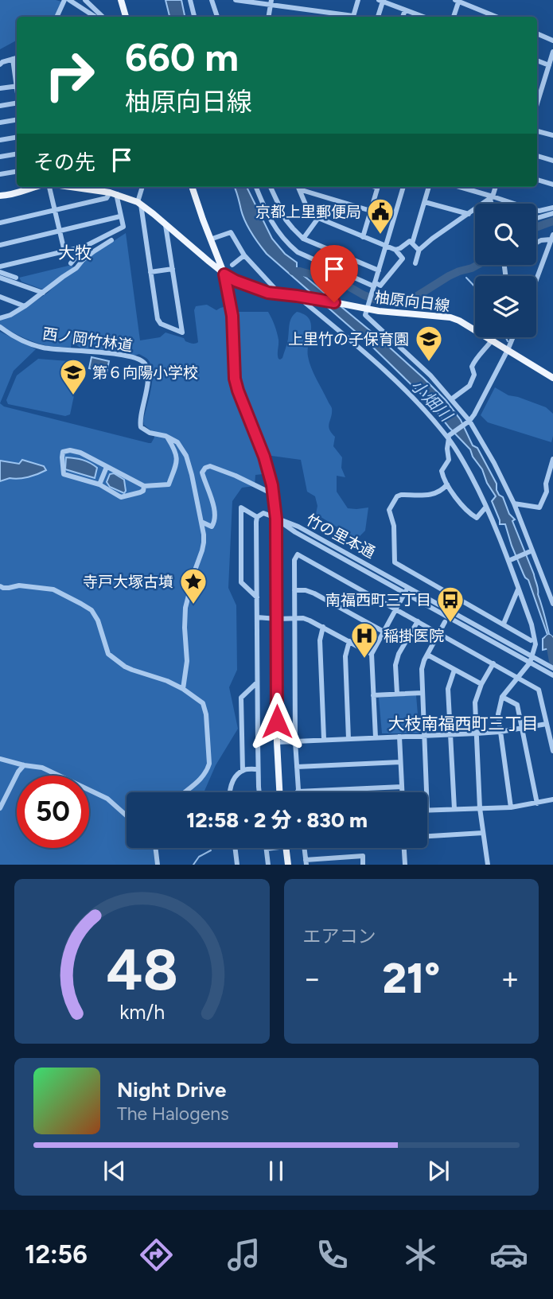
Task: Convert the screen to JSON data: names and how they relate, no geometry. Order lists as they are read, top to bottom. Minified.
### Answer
{"streets":{"main road":["柚原向日線"],"street":["西ノ岡竹林道","竹の里本通"]},"districts":["大牧","大枝南福西町三丁目"],"water":["小畑川"],"places":{"public building":["京都上里郵便局"],"school or university":["上里竹の子保育園","第６向陽小学校"],"place":["寺戸大塚古墳"],"bus stop":["南福西町三丁目"],"hospital":["稲掛医院"]},"page":{"turn":["660 m","柚原向日線"],"then":"その先","limit":"50","trip":"12:58 · 2 分 · 830 m","tile":"エアコン","heat":["−","21°","+"],"song":["Night Drive","The Halogens"],"tabs":"12:56","gauge":["48","km/h"]}}
